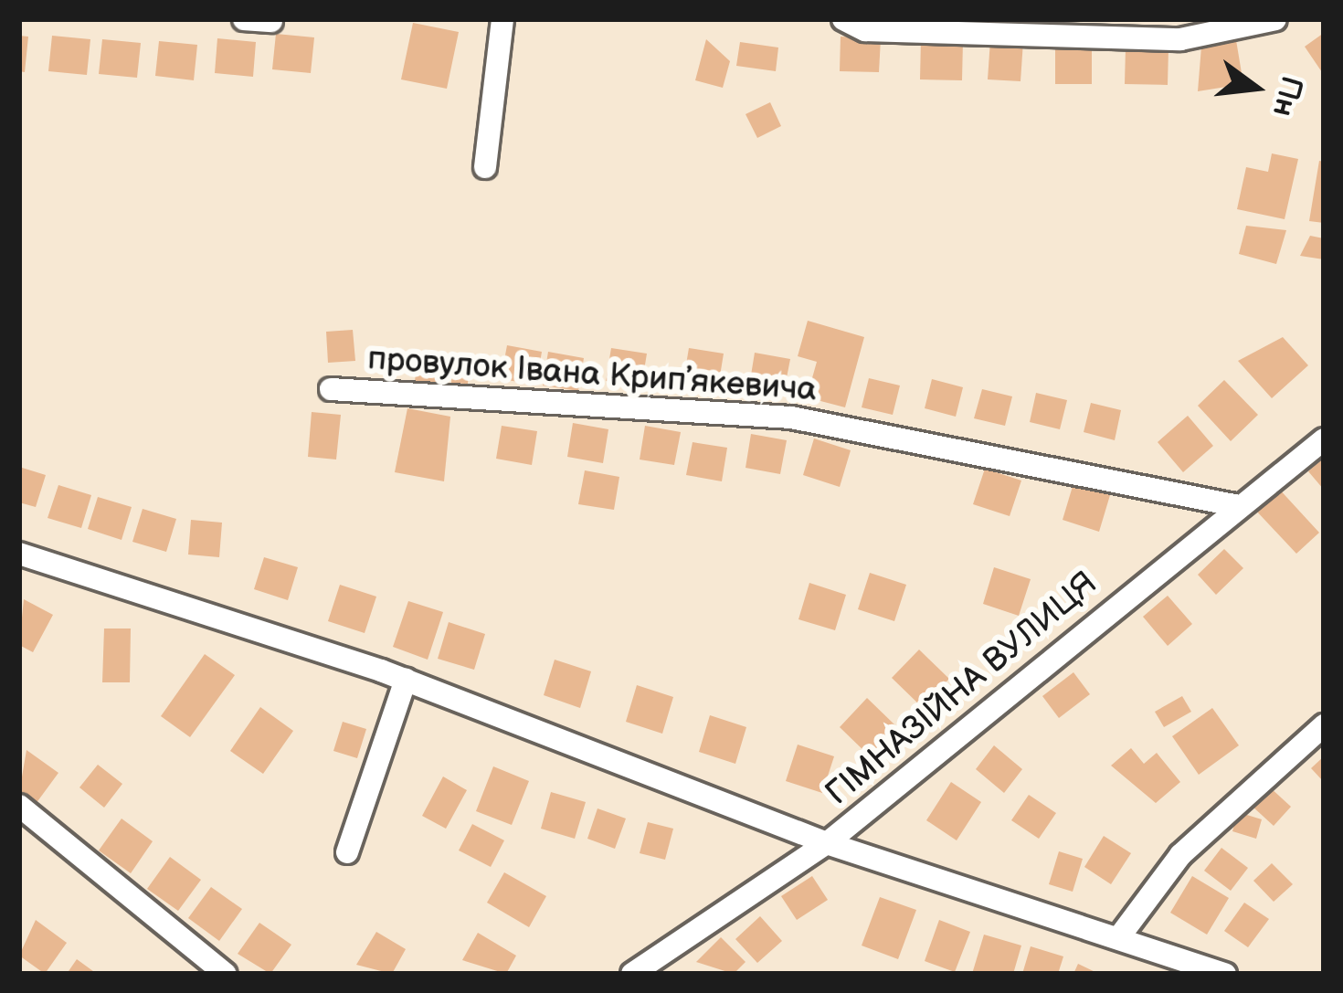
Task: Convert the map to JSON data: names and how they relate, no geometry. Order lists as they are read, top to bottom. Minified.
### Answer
{"streets":{"street":["провулок Івана Крипʼякевича","ГІМНАЗІЙНА ВУЛИЦЯ"]},"crossings":[["провулок Івана Крипʼякевича","ГІМНАЗІЙНА ВУЛИЦЯ"]],"north":"right"}
